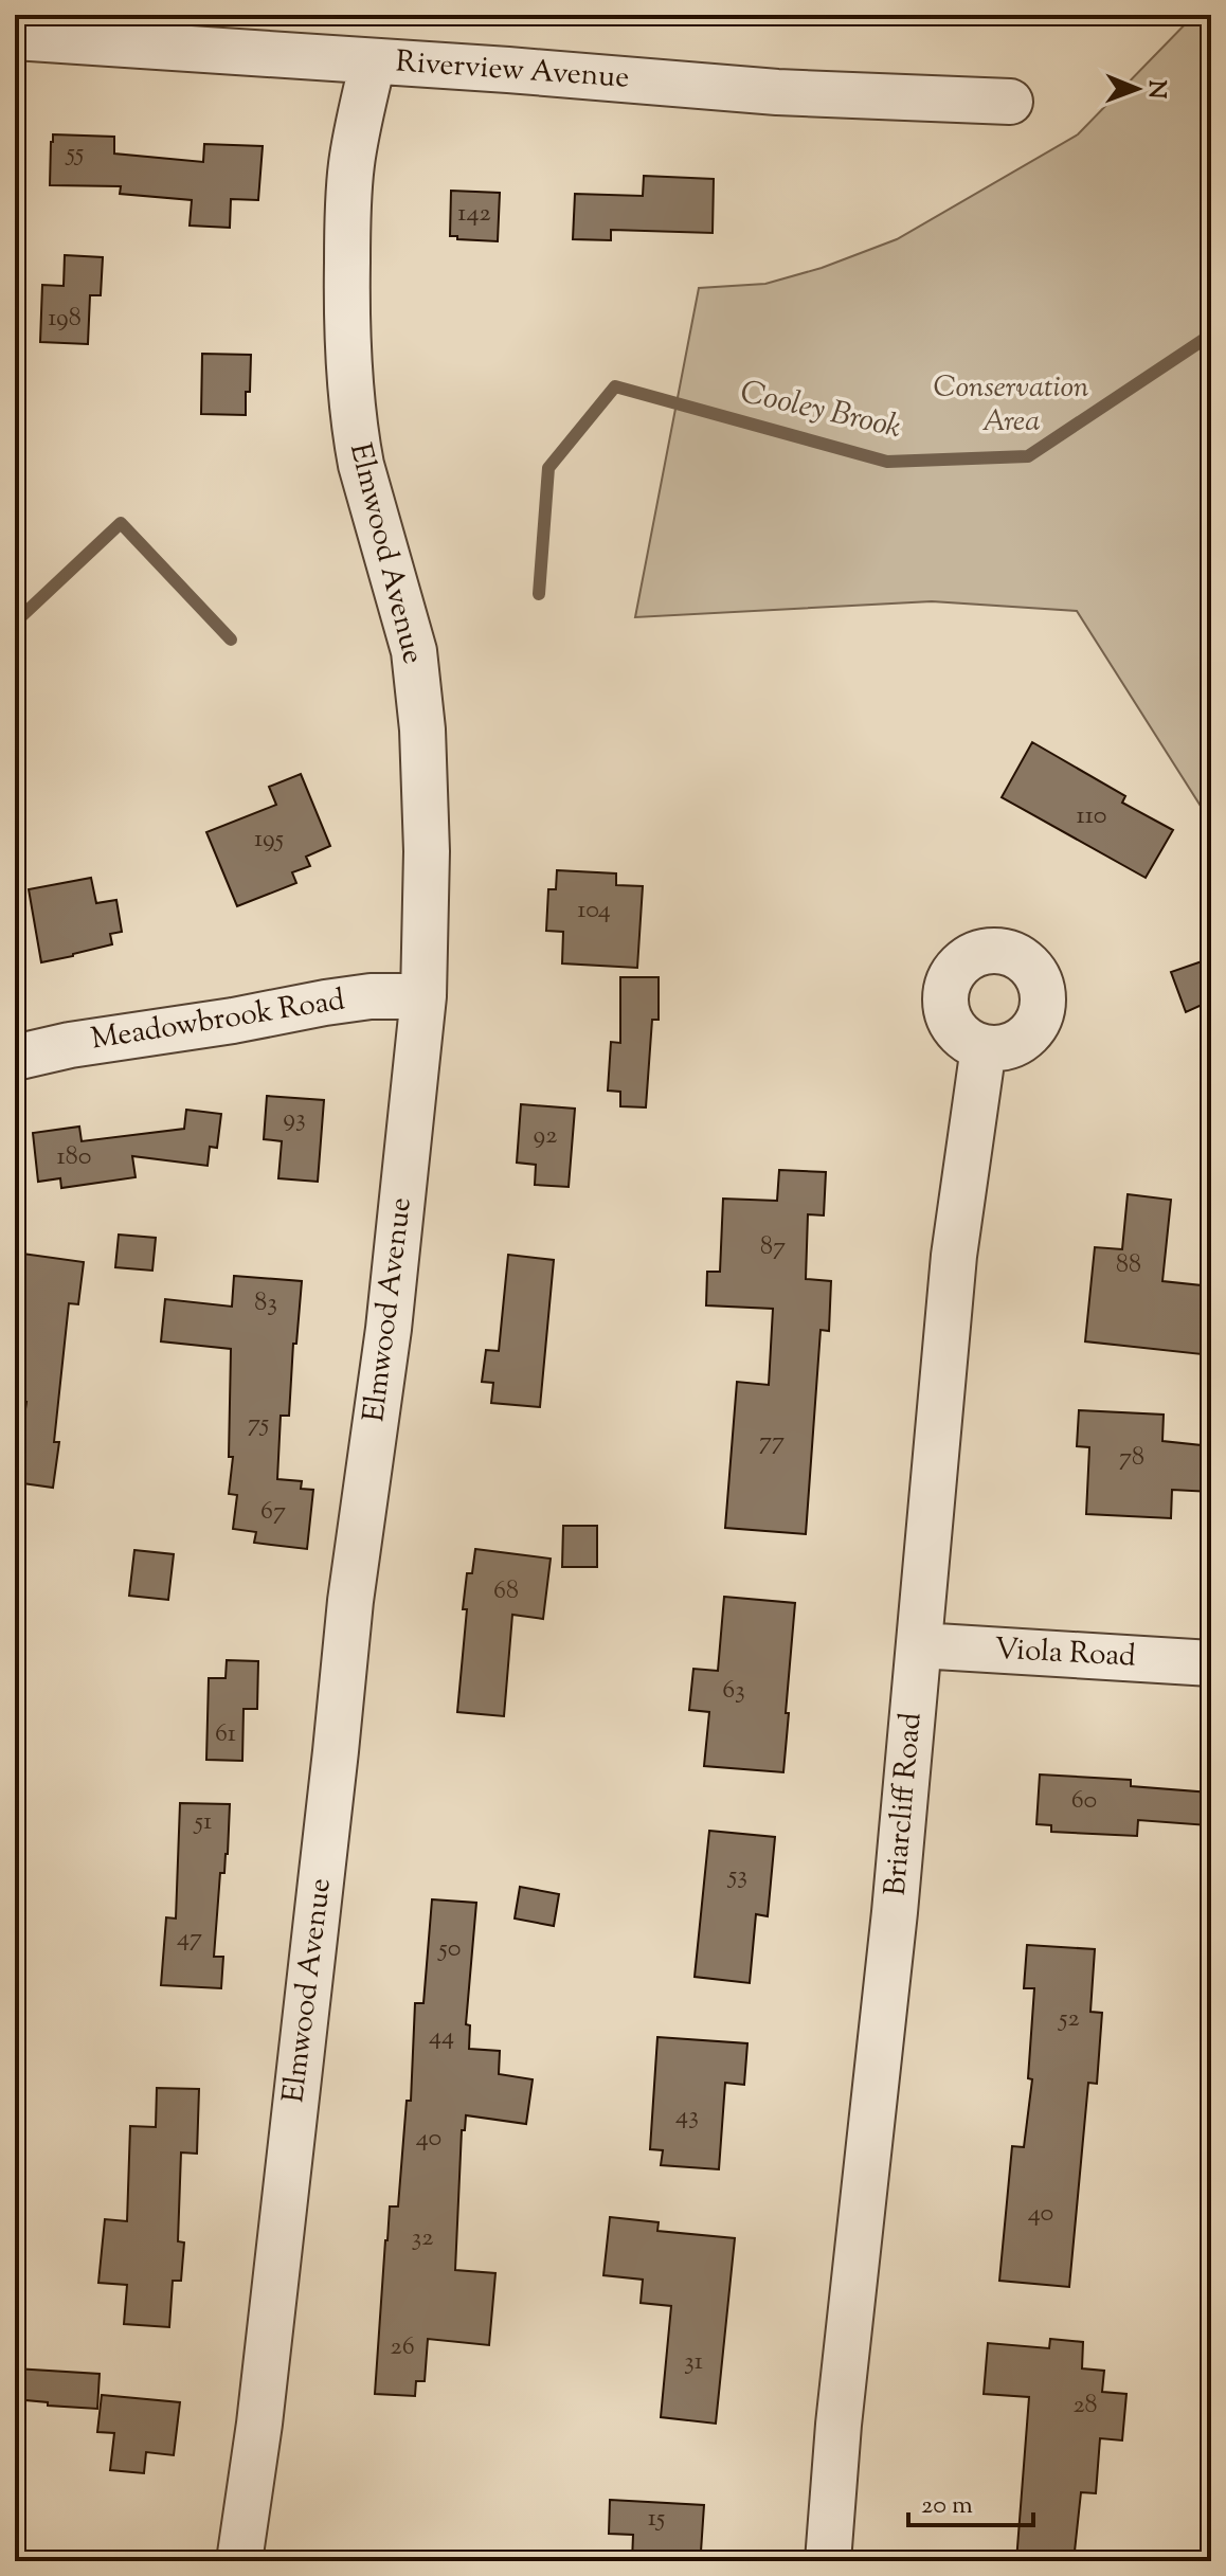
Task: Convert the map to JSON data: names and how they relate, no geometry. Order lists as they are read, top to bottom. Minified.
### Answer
{"streets":{"street":["Riverview Avenue","Elmwood Avenue","Meadowbrook Road","Viola Road","Briarcliff Road"]},"crossings":[["Riverview Avenue","Elmwood Avenue"],["Elmwood Avenue","Meadowbrook Road"],["Viola Road","Briarcliff Road"]],"water":["Cooley Brook"],"parks":["Conservation Area"],"house_numbers":["55","142","198","110","195","104","93","92","180","87","88","83","75","77","78","67","68","63","61","60","51","53","47","50","52","44","43","40","40","32","26","31","28","15"],"scale_bar":"20 m","north":"right"}
